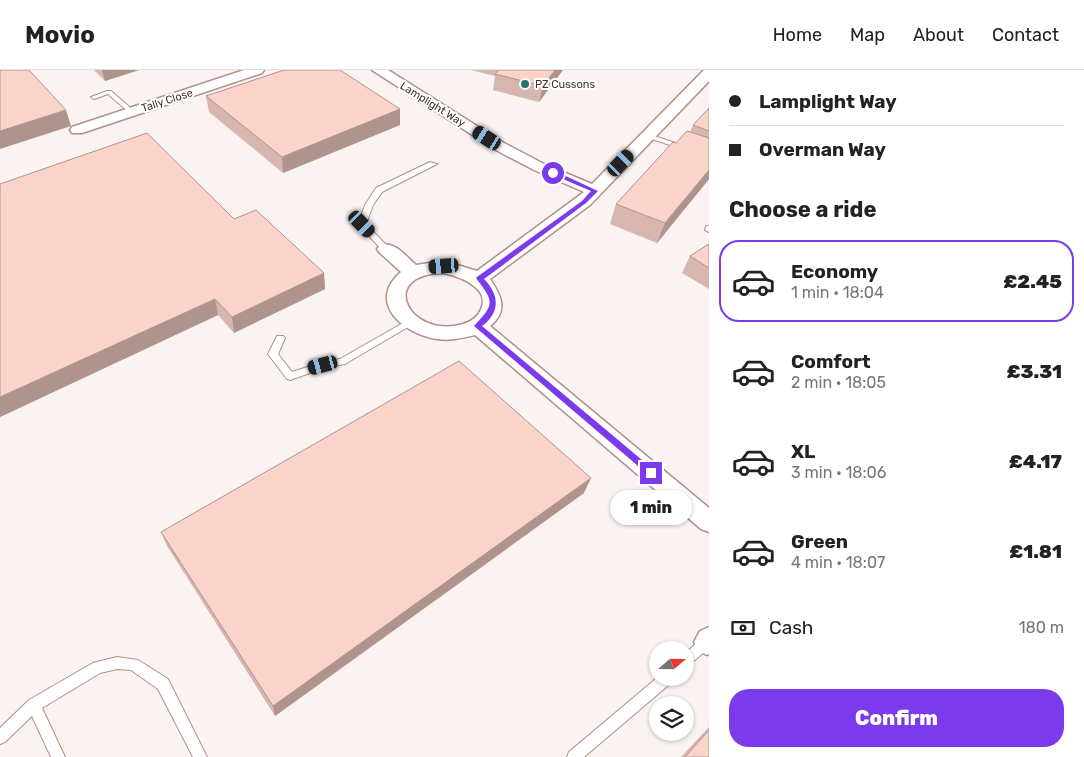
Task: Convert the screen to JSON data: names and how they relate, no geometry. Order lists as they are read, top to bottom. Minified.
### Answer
{"streets":{"street":["Tally Close","Lamplight Way"]},"places":["PZ Cussons"],"north":"right","page":{"header":"Movio","nav":["Home","Map","About","Contact"],"banner":["Lamplight Way","Overman Way"],"heading":"Choose a ride","list":[{"name":"Economy","note":"1 min · 18:04","value":"£2.45"},{"name":"Comfort","note":"2 min · 18:05","value":"£3.31"},{"name":"XL","note":"3 min · 18:06","value":"£4.17"},{"name":"Green","note":"4 min · 18:07","value":"£1.81"}],"bubble":"1 min","pay":["Cash","180 m"],"buttons":"Confirm"}}
